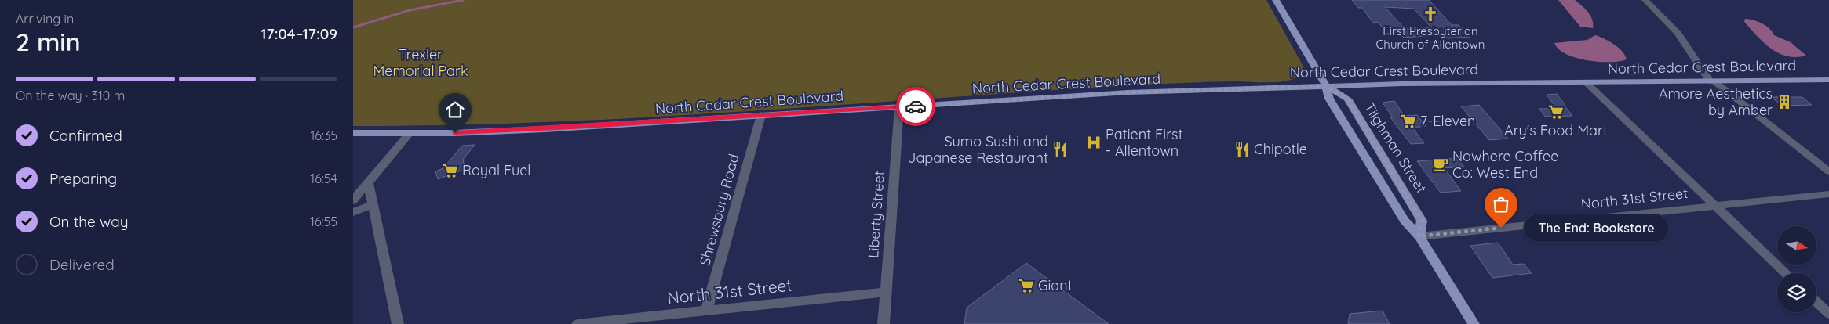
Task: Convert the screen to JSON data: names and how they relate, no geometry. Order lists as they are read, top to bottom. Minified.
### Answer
{"streets":{"main road":["North Cedar Crest Boulevard","Tilghman Street"],"street":["North 31st Street","Shrewsbury Road","Liberty Street"]},"crossings":[["North Cedar Crest Boulevard","Tilghman Street"],["North Cedar Crest Boulevard","Shrewsbury Road"],["North Cedar Crest Boulevard","Liberty Street"],["Tilghman Street","North 31st Street"],["North 31st Street","Shrewsbury Road"],["North 31st Street","Liberty Street"]],"parks":["Trexler Memorial Park"],"places":{"church":["First Presbyterian Church of Allentown"],"building":["Amore Aesthetics by Amber"],"supermarket":["Ary's Food Mart","7-Eleven","Royal Fuel","Giant"],"hospital":["Patient First - Allentown"],"restaurant":["Sumo Sushi and Japanese Restaurant","Chipotle"],"cafe":["Nowhere Coffee Co: West End"],"other":["The End: Bookstore"]},"north":"right","page":{"heading":["2 min","Arriving in","17:04–17:09"],"bar":"On the way · 310 m","list":[["Confirmed","16:35"],["Preparing","16:54"],["On the way","16:55"],"Delivered"],"bubble":"The End: Bookstore"}}
